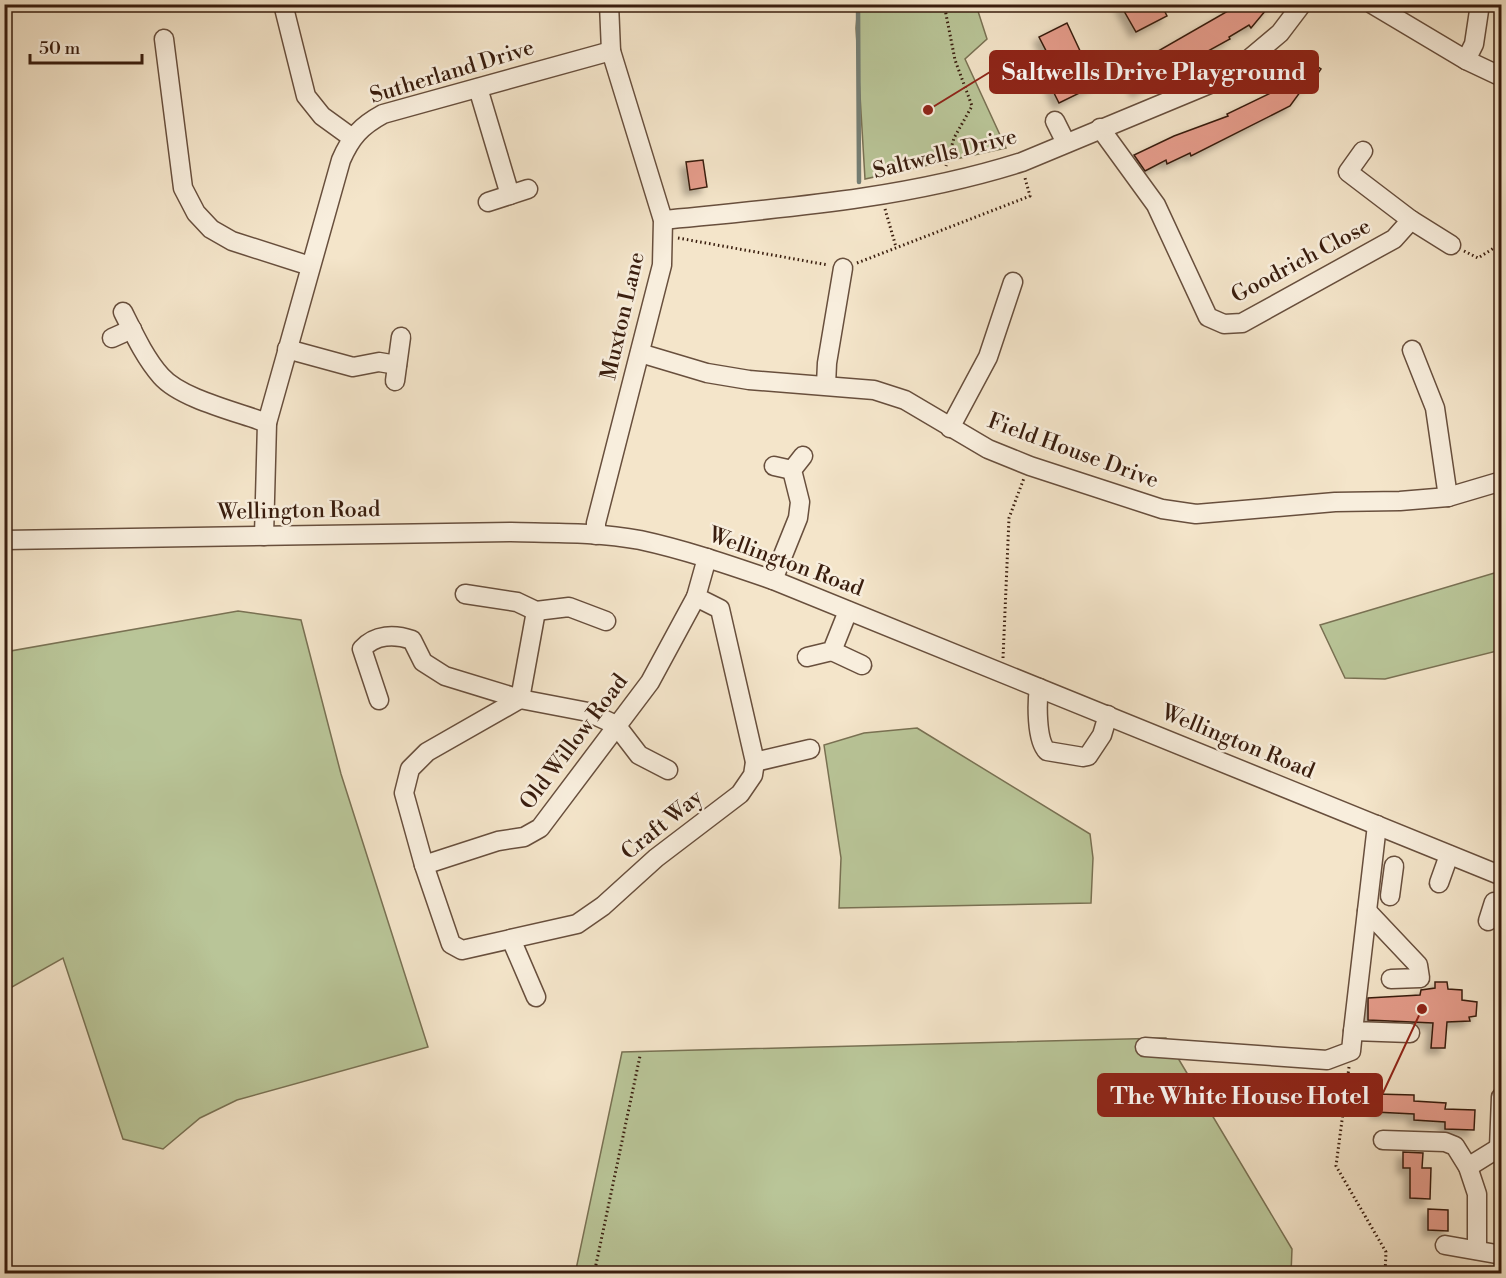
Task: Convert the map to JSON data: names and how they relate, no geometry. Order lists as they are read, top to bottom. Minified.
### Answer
{"streets":{"street":["Sutherland Drive","Saltwells Drive","Goodrich Close","Muxton Lane","Field House Drive","Wellington Road","Old Willow Road","Craft Way"]},"crossings":[["Sutherland Drive","Muxton Lane"],["Sutherland Drive","Wellington Road"],["Saltwells Drive","Goodrich Close"],["Saltwells Drive","Muxton Lane"],["Muxton Lane","Field House Drive"],["Muxton Lane","Wellington Road"],["Old Willow Road","Craft Way"]],"places":["Saltwells Drive Playground","The White House Hotel"],"scale_bar":"50 m"}
